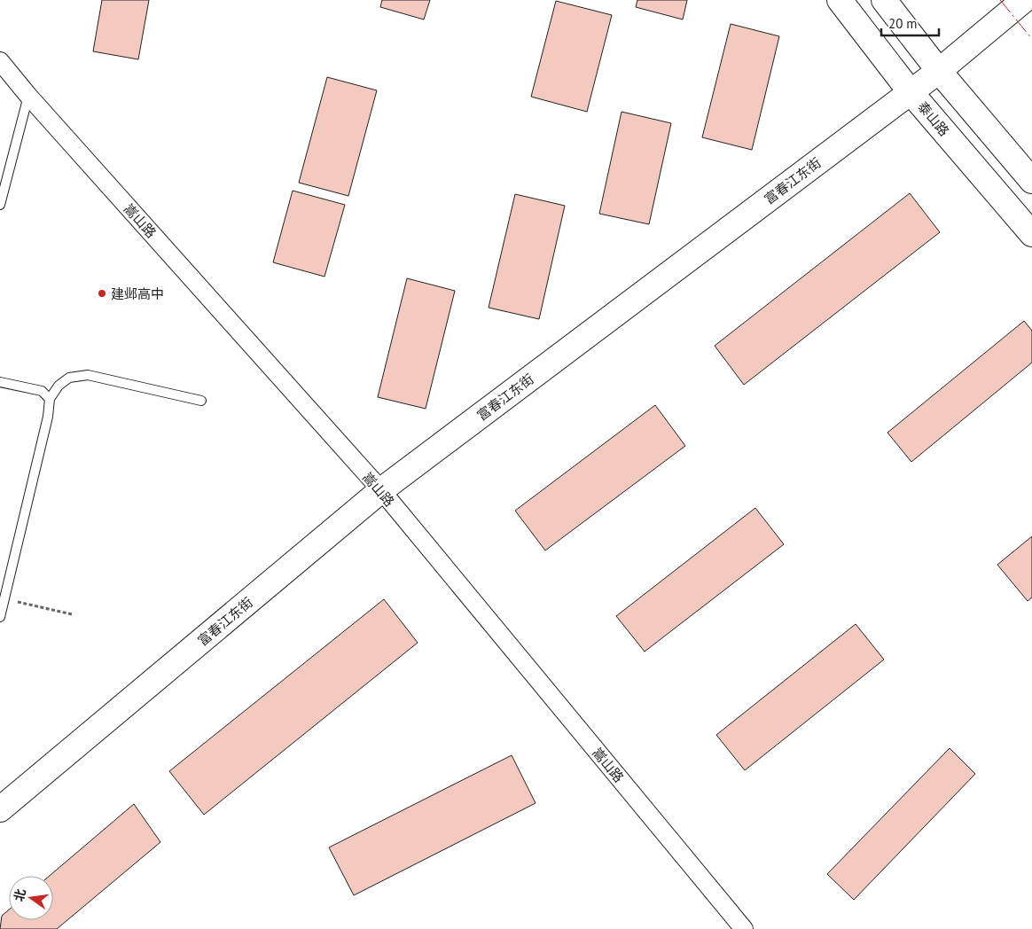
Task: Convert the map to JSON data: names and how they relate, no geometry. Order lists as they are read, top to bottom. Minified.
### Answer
{"streets":{"street":["泰山路","富春江东街","嵩山路"]},"crossings":[["泰山路","富春江东街"],["富春江东街","嵩山路"]],"places":["建邺高中"],"scale_bar":"20 m","north":"left"}
